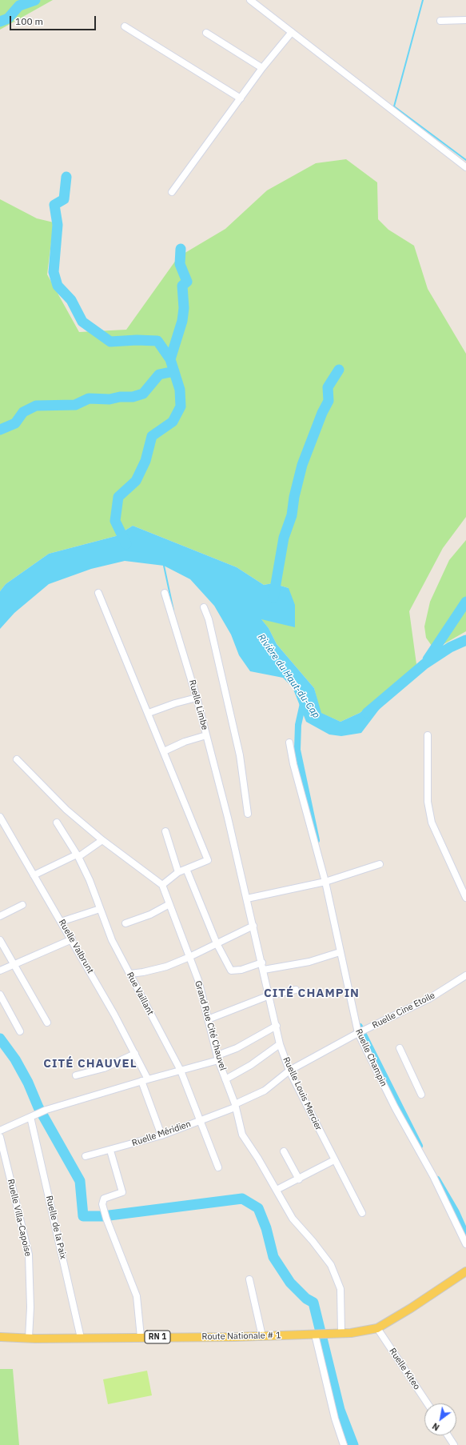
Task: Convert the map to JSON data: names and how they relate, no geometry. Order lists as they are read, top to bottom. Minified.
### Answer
{"streets":{"main road":["Route Nationale # 1","RN 1"],"street":["Ruelle Limbe","Ruelle Valbrunt","Rue Vaillant","Ruelle Cine Etoile","Grand Rue Cité Chauvel","Ruelle Champin","Ruelle Louis Mercier","Ruelle Méridien","Ruelle Villa-Capoise","Ruelle de la Paix","Ruelle Kiteo"]},"crossings":[["Ruelle Limbe","Ruelle Louis Mercier"],["Ruelle Valbrunt","Ruelle Méridien"],["Rue Vaillant","Ruelle Méridien"],["Ruelle Cine Etoile","Ruelle Champin"],["Ruelle Cine Etoile","Ruelle Louis Mercier"],["Ruelle Cine Etoile","Ruelle Méridien"],["Grand Rue Cité Chauvel","Ruelle Méridien"],["Grand Rue Cité Chauvel","Route Nationale # 1"],["Ruelle Louis Mercier","Ruelle Méridien"],["Ruelle Villa-Capoise","Route Nationale # 1"],["Ruelle de la Paix","Route Nationale # 1"],["Route Nationale # 1","Ruelle Kiteo"]],"districts":["CITÉ CHAMPIN","CITÉ CHAUVEL"],"water":["Rivière du Haut-du-Cap"],"scale_bar":"100 m","north":"bottom left"}
